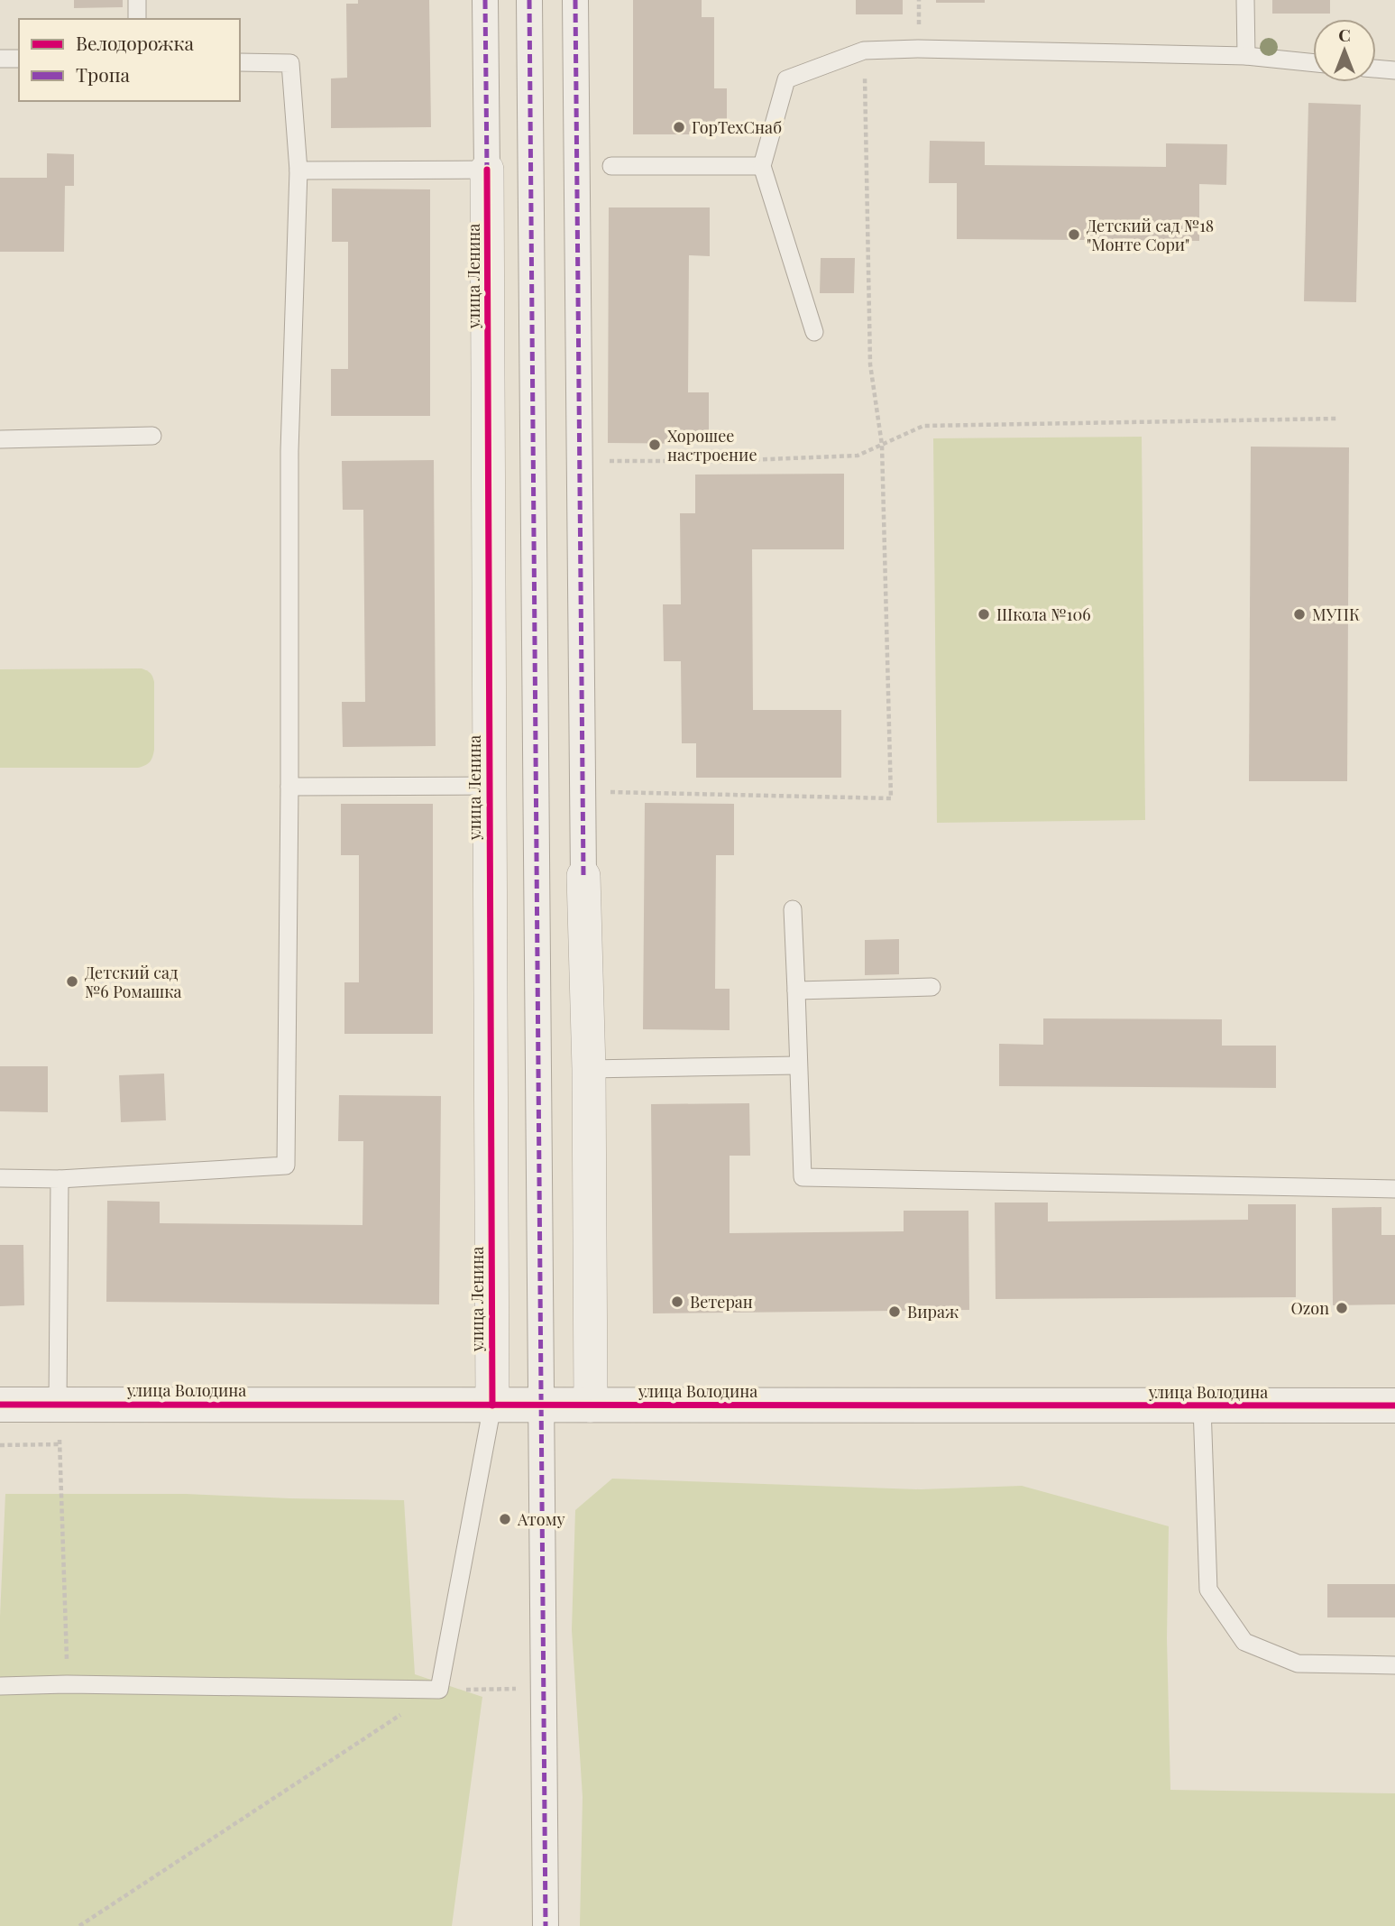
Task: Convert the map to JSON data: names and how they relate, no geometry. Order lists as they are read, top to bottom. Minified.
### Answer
{"streets":{"street":["улица Ленина","улица Володина"]},"crossings":[["улица Ленина","улица Володина"]],"places":["ГорТехСнаб","Детский сад №18 \"Монте Сори\"","Хорошее настроение","Школа №106","МУПК","Детский сад №6 Ромашка","Ветеран","Ozon","Вираж","Атому"],"legend":["Велодорожка","Тропа"],"north":"top"}
